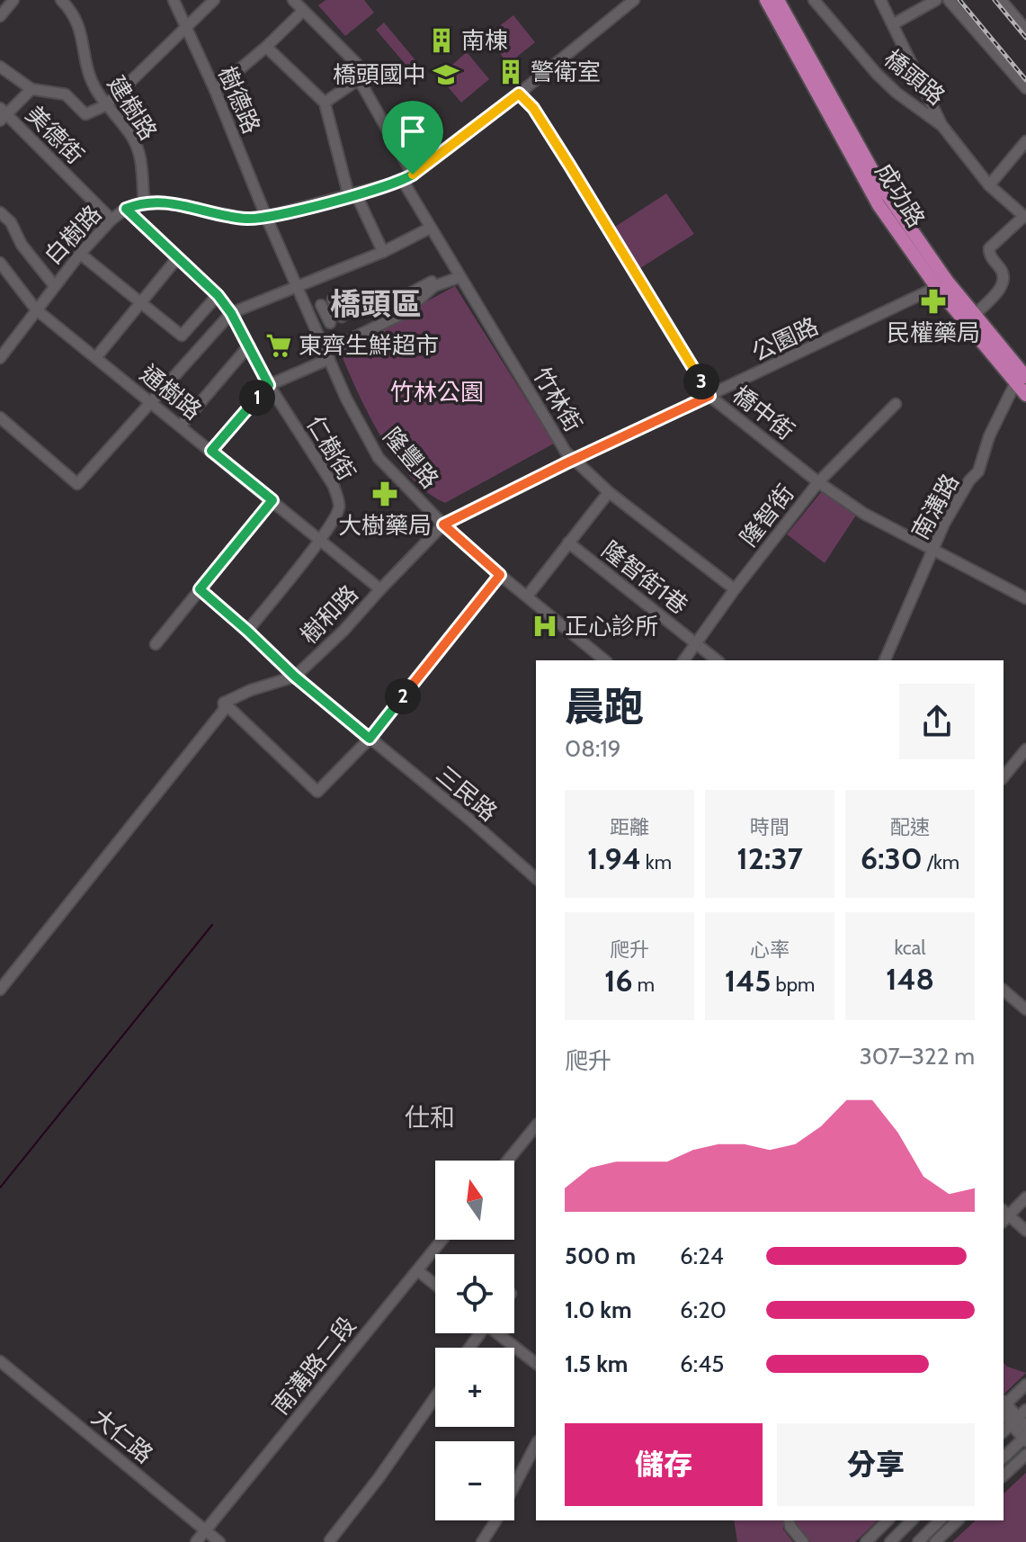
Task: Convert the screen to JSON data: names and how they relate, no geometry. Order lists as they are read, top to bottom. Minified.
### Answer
{"streets":{"main road":["成功路"],"street":["橋頭路","樹德路","建樹路","美德街","白樹路","公園路","通樹路","竹林街","橋中街","仁樹街","隆豐路","南溝路","隆智街","隆智街1巷","樹和路","三民路","南溝路二段","大仁路"]},"crossings":[["樹德路","白樹路"],["樹德路","隆豐路"],["建樹路","白樹路"],["美德街","白樹路"],["成功路","公園路"],["成功路","南溝路"],["白樹路","通樹路"],["白樹路","竹林街"],["白樹路","橋中街"],["白樹路","仁樹街"],["白樹路","隆豐路"],["公園路","竹林街"],["公園路","橋中街"],["公園路","隆豐路"],["公園路","樹和路"],["通樹路","仁樹街"],["通樹路","樹和路"],["竹林街","隆智街"],["橋中街","南溝路"],["橋中街","隆智街"],["仁樹街","三民路"],["隆豐路","樹和路"],["隆智街","隆智街1巷"],["樹和路","三民路"],["南溝路二段","大仁路"]],"districts":["橋頭區","仕和"],"parks":["竹林公園"],"places":{"building":["南棟","警衛室"],"school or university":["橋頭國中"],"pharmacy":["民權藥局","大樹藥局"],"supermarket":["東齊生鮮超市"],"hospital":["正心診所"]},"north":"top","page":{"pins":["3","1","2"],"heading":["晨跑","08:19"],"stats":[["距離","1.94 km"],["時間","12:37"],["配速","6:30 /km"],["爬升","16 m"],["心率","145 bpm"],["kcal","148"]],"chart":["爬升","307–322 m"],"map_buttons":["+","−"],"list":[{"name":"500 m","note":"6:24"},{"name":"1.0 km","note":"6:20"},{"name":"1.5 km","note":"6:45"}],"buttons":["儲存","分享"]}}
